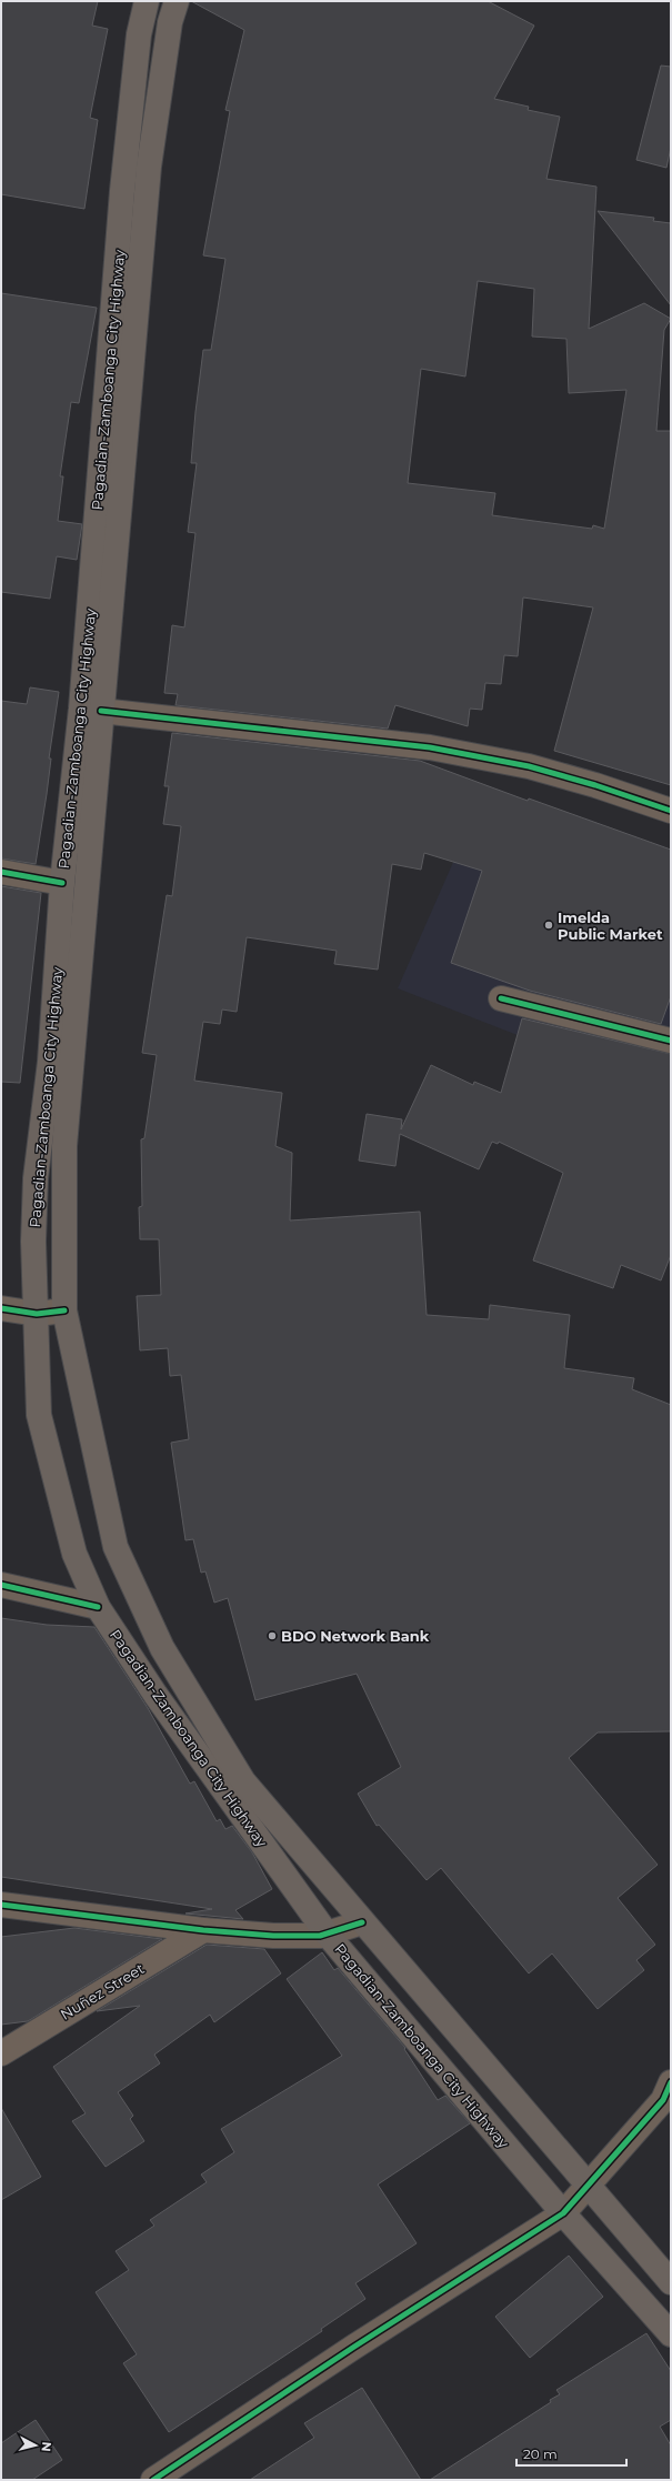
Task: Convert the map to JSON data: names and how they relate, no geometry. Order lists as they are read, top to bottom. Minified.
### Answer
{"streets":{"highway":["Pagadian-Zamboanga City Highway"],"street":["Nuñez Street"]},"places":["Imelda Public Market","BDO Network Bank"],"scale_bar":"20 m","north":"right"}
